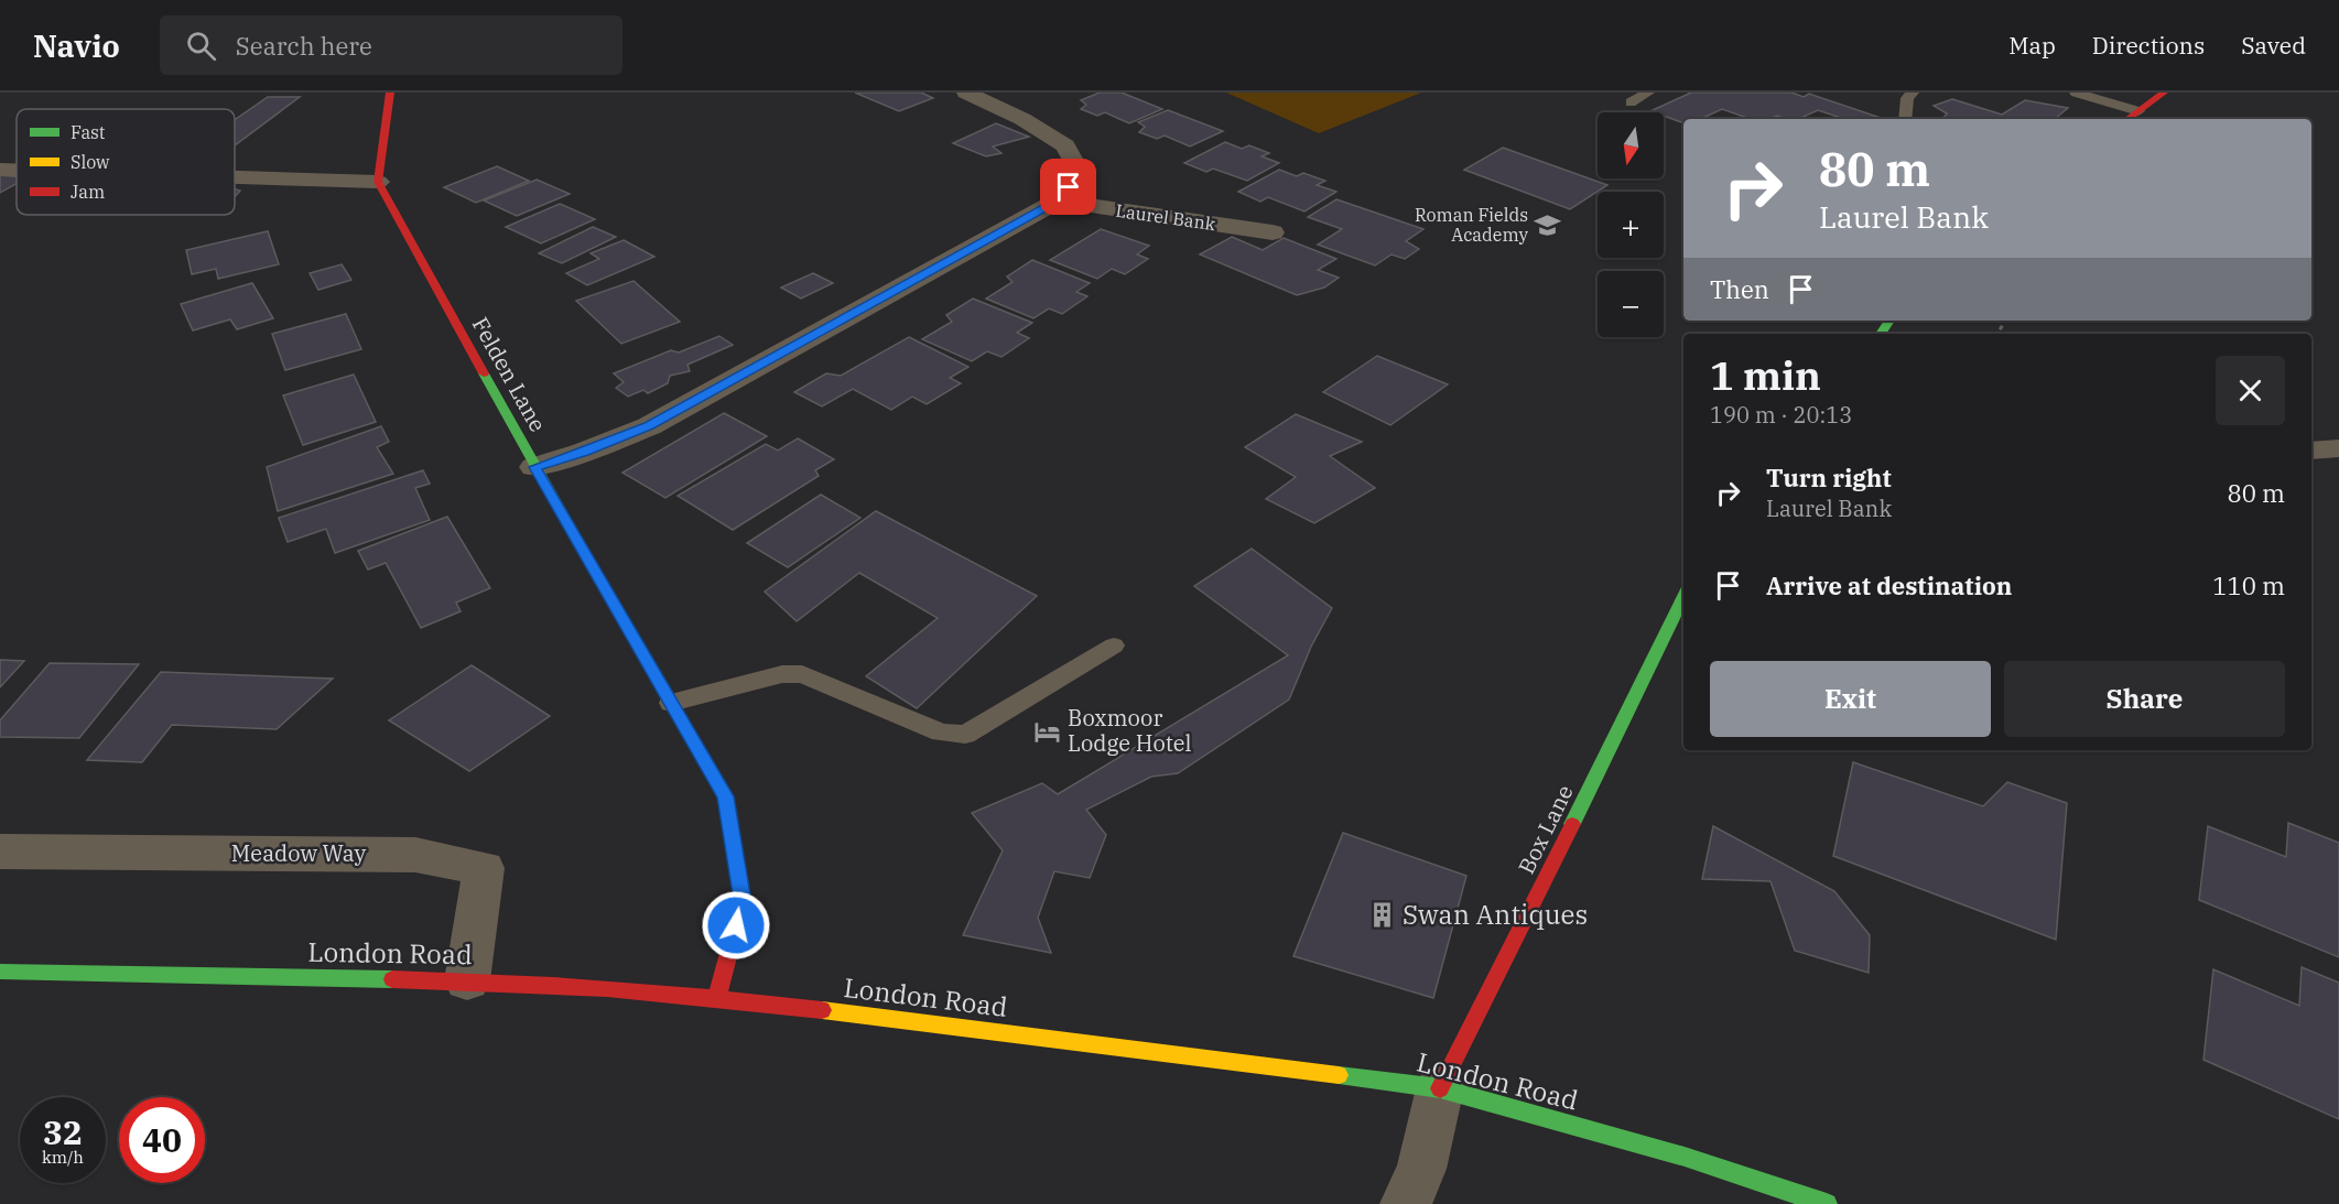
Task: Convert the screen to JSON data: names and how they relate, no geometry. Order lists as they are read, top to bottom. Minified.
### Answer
{"streets":{"main road":["Felden Lane","Box Lane","London Road"],"street":["Laurel Bank","Meadow Way"]},"crossings":[["Felden Lane","London Road"],["Box Lane","London Road"],["Meadow Way","London Road"]],"places":{"school or university":["Roman Fields Academy"],"hotel":["Boxmoor Lodge Hotel"],"building":["Swan Antiques"]},"legend":["Fast","Slow","Jam"],"north":"bottom","page":{"header":"Navio","search":"Search here","nav":["Map","Directions","Saved"],"map_buttons":["+","−"],"turn":["80 m","Laurel Bank"],"then":"Then","heading":["1 min","190 m · 20:13"],"list":[{"name":"Turn right","note":"Laurel Bank","value":"80 m"},{"name":"Arrive at destination","value":"110 m"}],"buttons":["Exit","Share"],"speed":"32 km/h","limit":"40"}}
